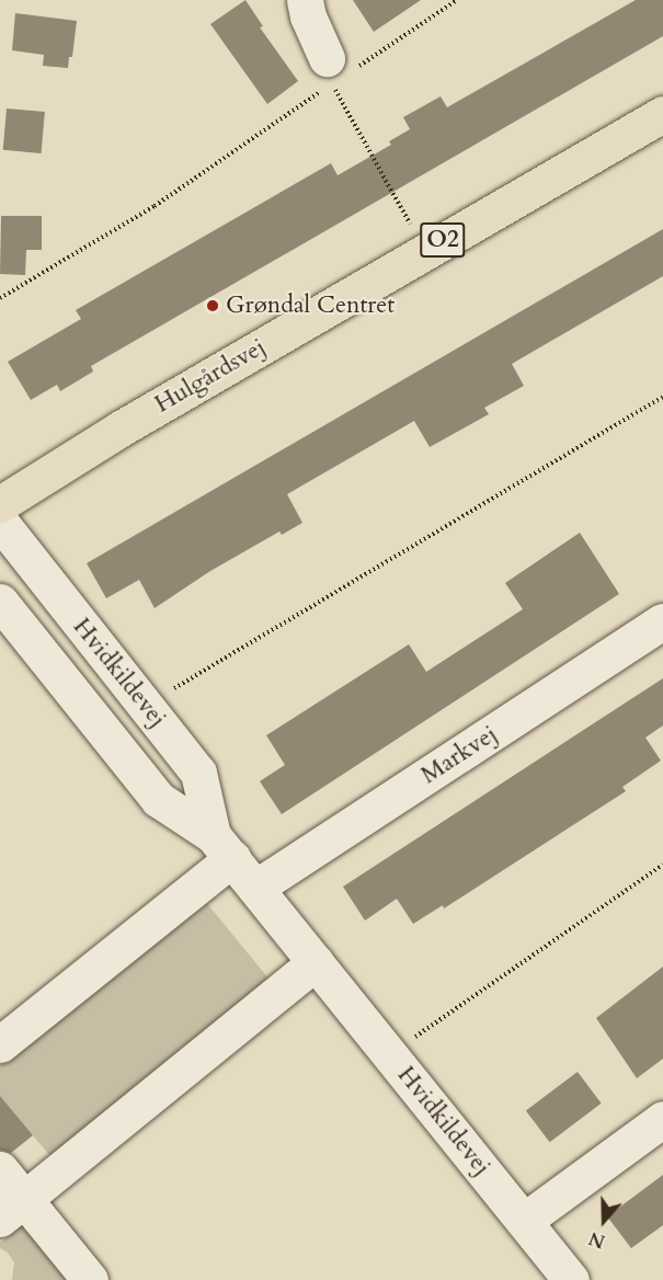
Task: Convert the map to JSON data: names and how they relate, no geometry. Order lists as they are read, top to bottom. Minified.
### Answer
{"streets":{"main road":["O2","Hulgårdsvej"],"street":["Hvidkildevej","Markvej"]},"crossings":[["Hvidkildevej","Markvej"]],"places":["Grøndal Centret"],"north":"bottom"}
